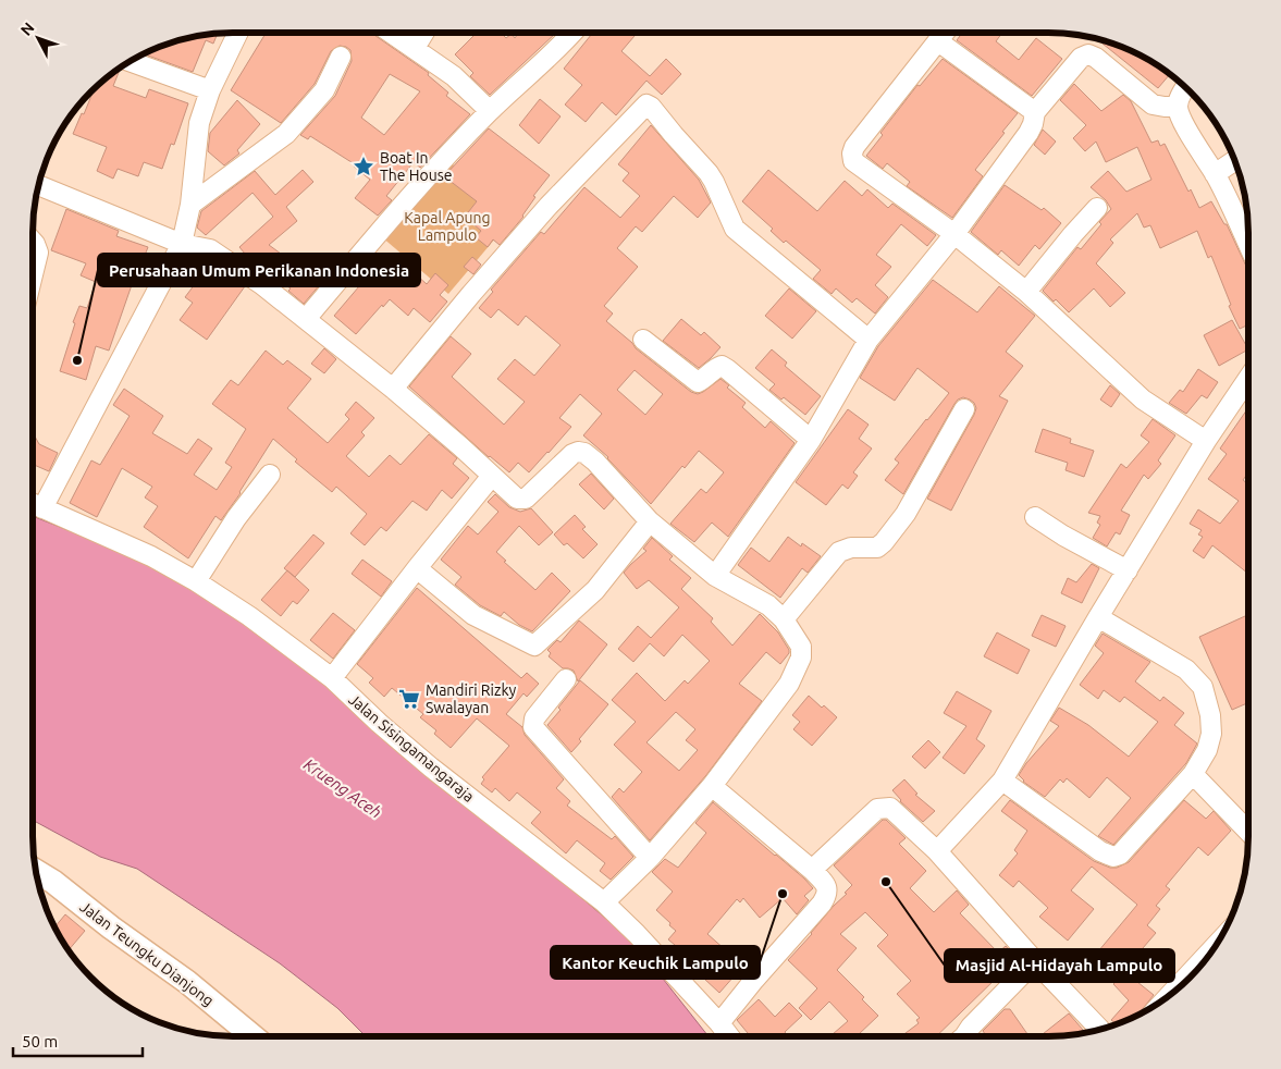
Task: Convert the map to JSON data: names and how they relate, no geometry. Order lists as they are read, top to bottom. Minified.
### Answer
{"streets":{"street":["Jalan Sisingamangaraja","Jalan Teungku Dianjong"]},"water":["Krueng Aceh"],"parks":["Kapal Apung Lampulo"],"places":{"place":["Boat In The House"],"other":["Perusahaan Umum Perikanan Indonesia","Masjid Al-Hidayah Lampulo","Kantor Keuchik Lampulo"],"supermarket":["Mandiri Rizky Swalayan"]},"scale_bar":"50 m","north":"top left"}
